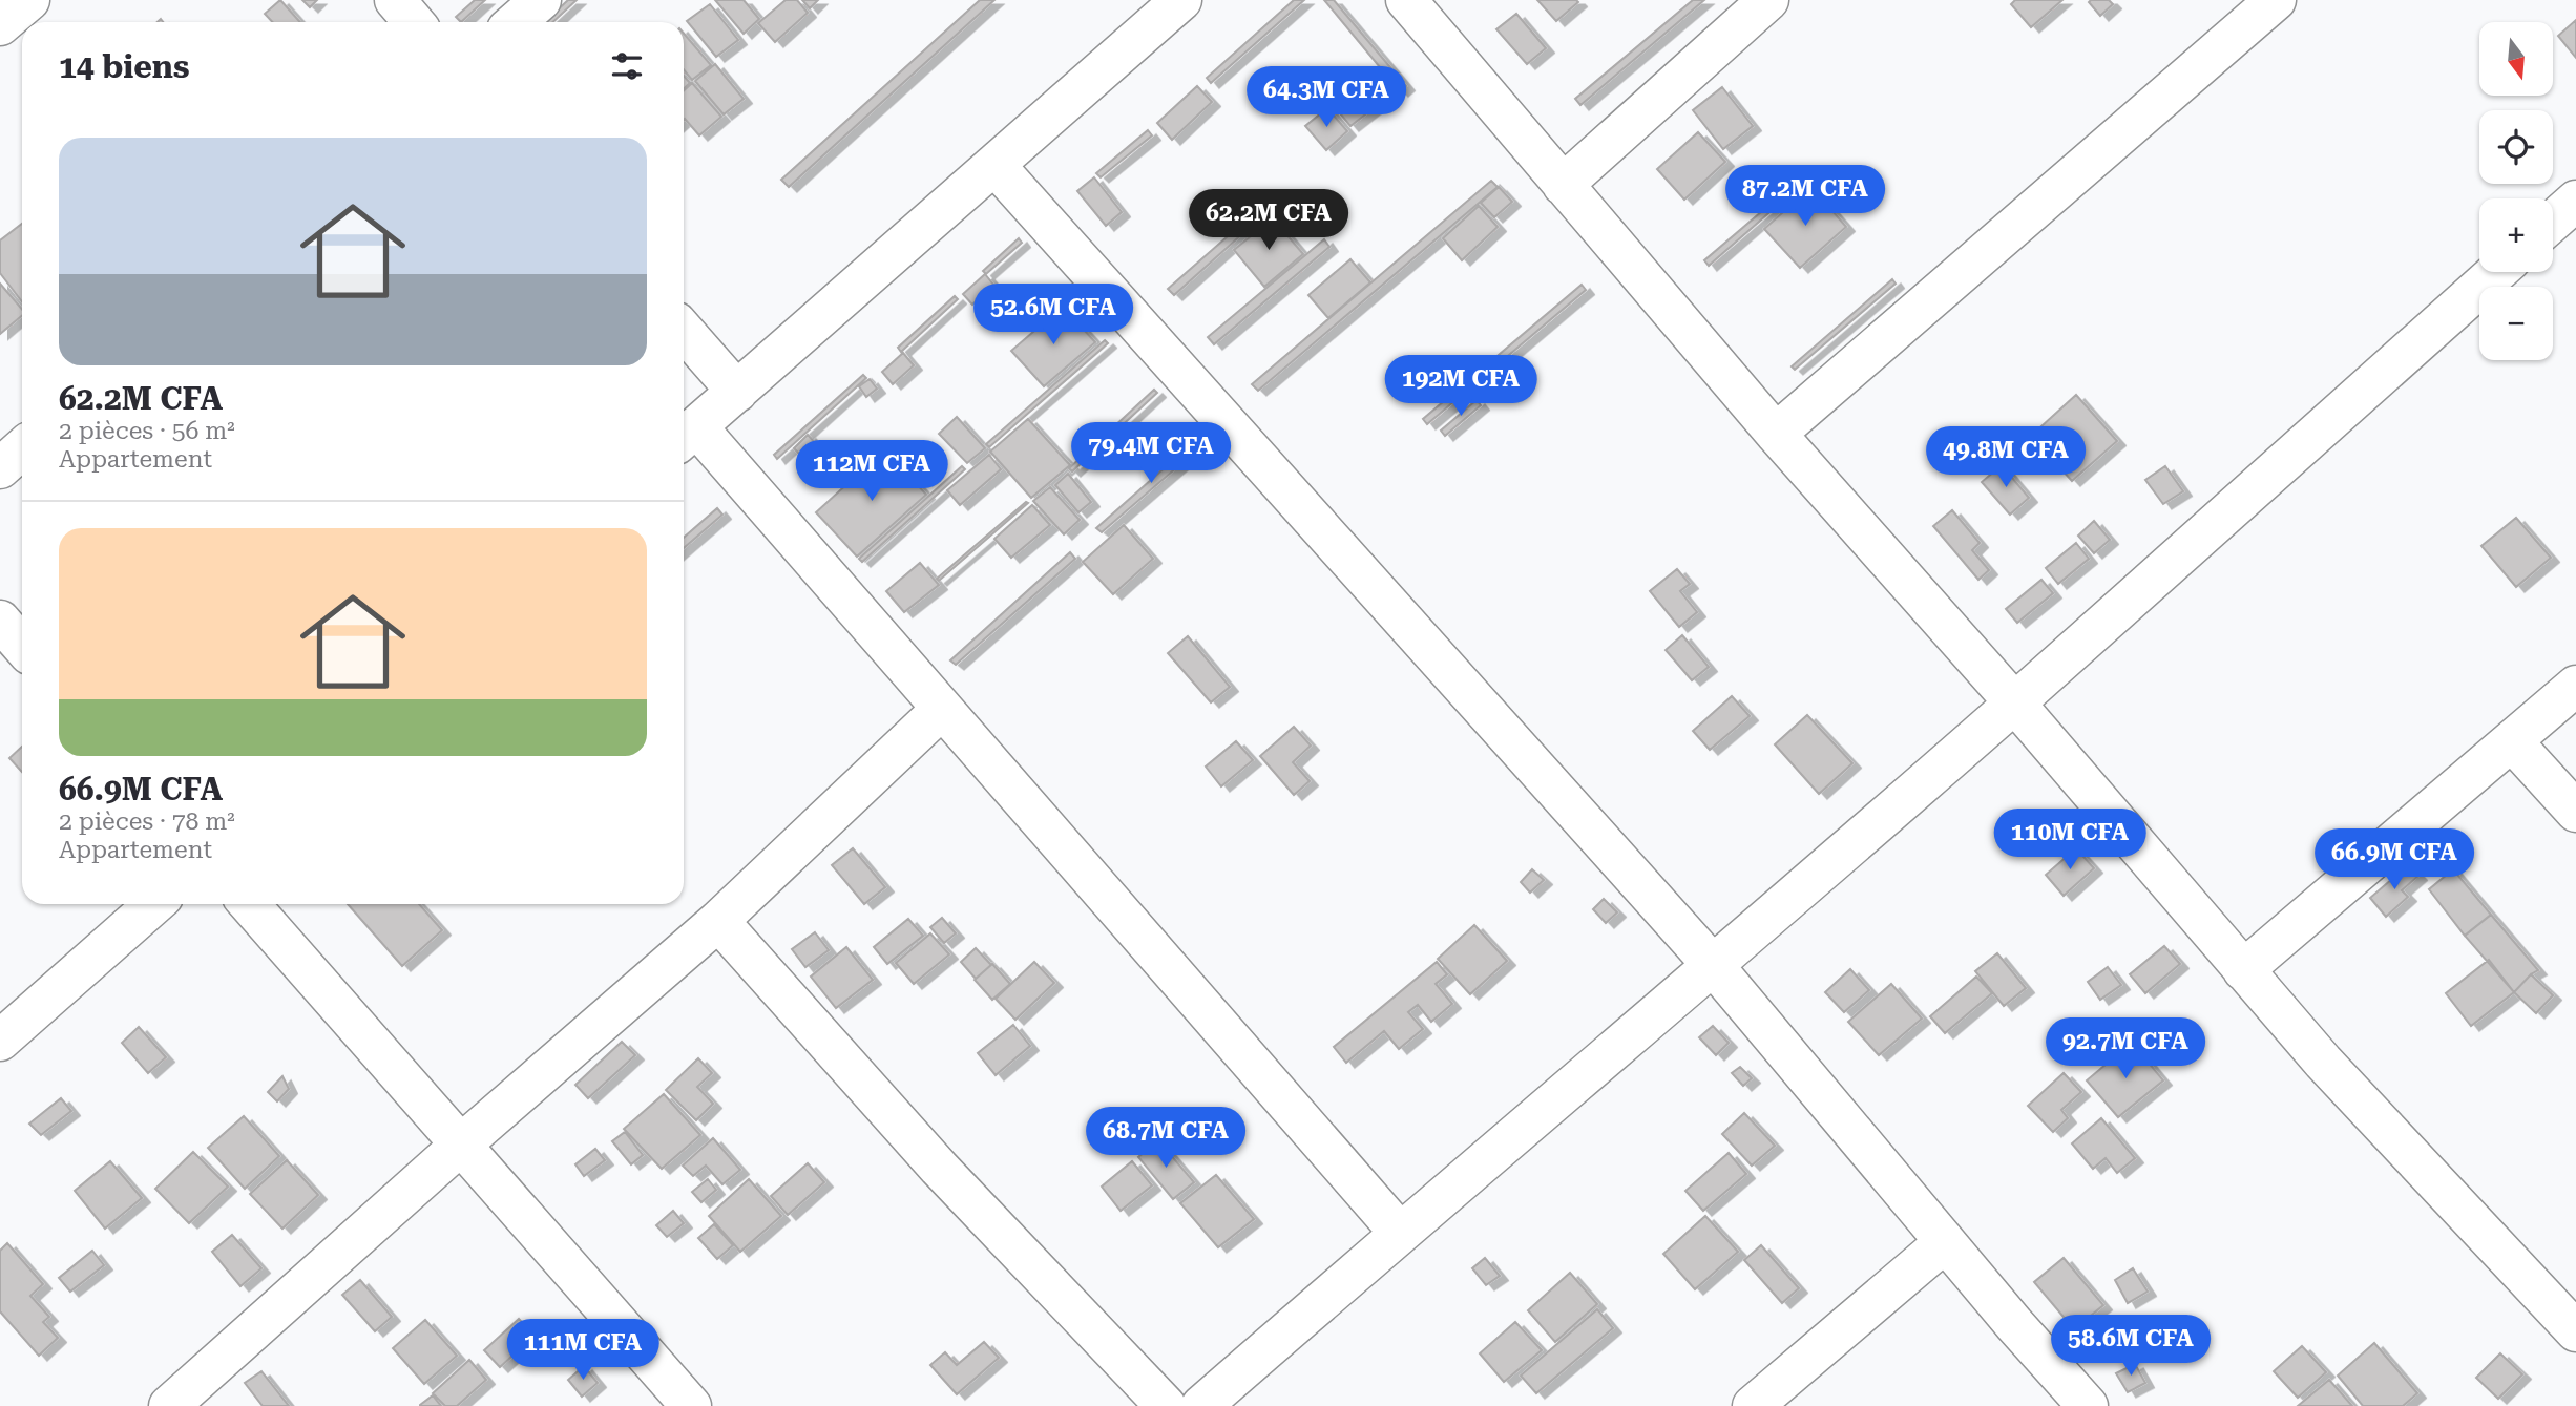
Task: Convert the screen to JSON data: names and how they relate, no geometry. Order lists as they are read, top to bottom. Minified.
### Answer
{"north":"bottom","page":{"map_buttons":["+","−"],"heading":"14 biens","price":["64.3M CFA","87.2M CFA","62.2M CFA","52.6M CFA","192M CFA","79.4M CFA","49.8M CFA","112M CFA","110M CFA","66.9M CFA","92.7M CFA","68.7M CFA","58.6M CFA","111M CFA"],"list":[{"name":"62.2M CFA","note":"2 pièces · 56 m² · Appartement"},{"name":"66.9M CFA","note":"2 pièces · 78 m² · Appartement"}]}}
